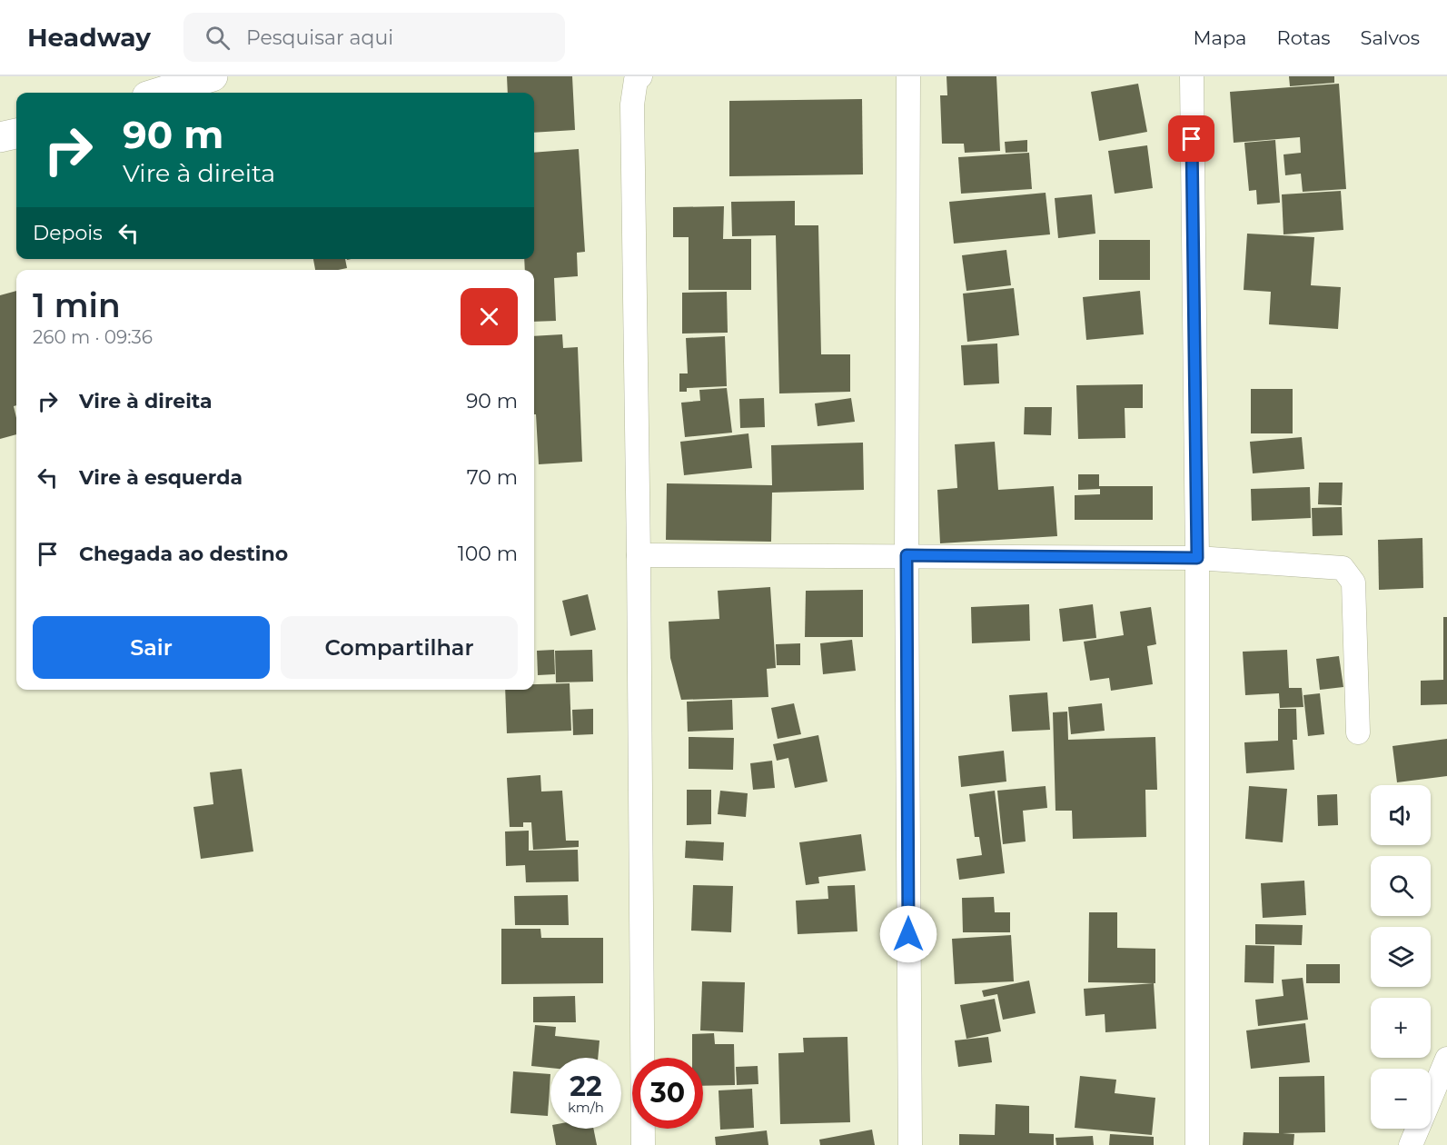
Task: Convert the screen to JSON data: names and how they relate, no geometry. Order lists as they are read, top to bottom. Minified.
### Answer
{"page":{"header":"Headway","search":"Pesquisar aqui","nav":["Mapa","Rotas","Salvos"],"turn":["90 m","Vire à direita"],"then":"Depois","heading":["1 min","260 m · 09:36"],"list":[{"name":"Vire à direita","value":"90 m"},{"name":"Vire à esquerda","value":"70 m"},{"name":"Chegada ao destino","value":"100 m"}],"buttons":["Sair","Compartilhar"],"map_buttons":["+","−"],"speed":"22 km/h","limit":"30"}}
